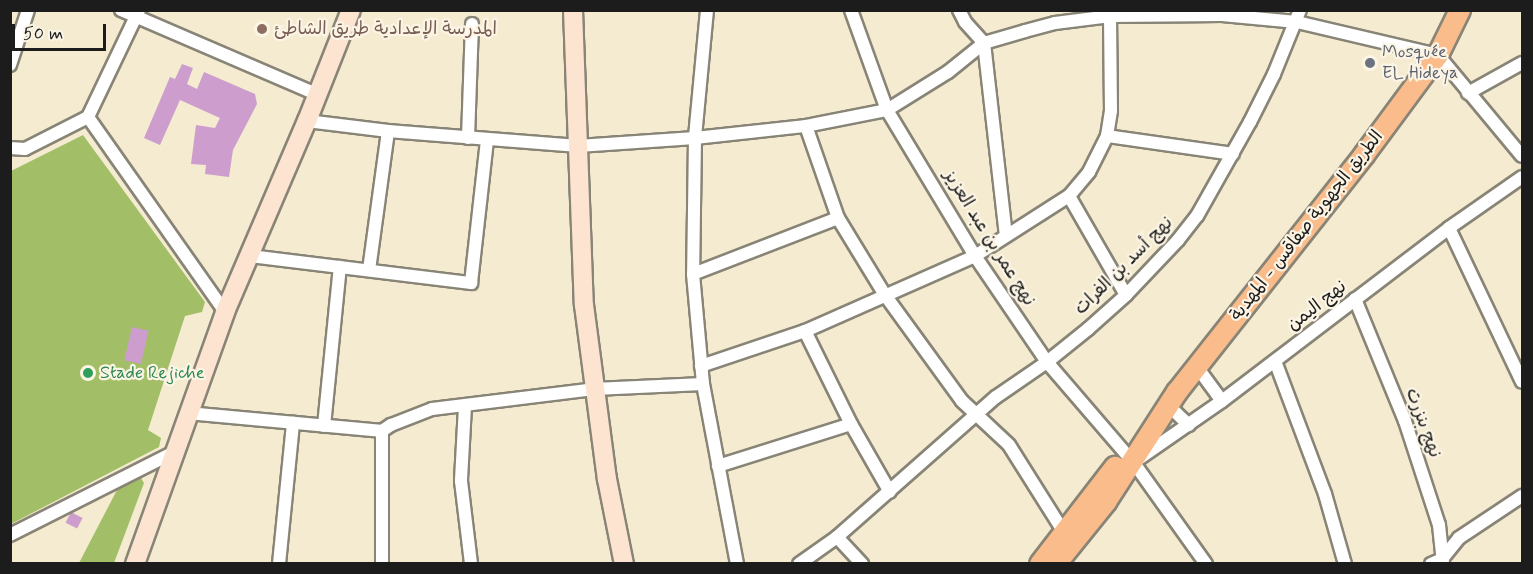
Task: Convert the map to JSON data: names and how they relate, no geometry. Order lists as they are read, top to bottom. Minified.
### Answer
{"streets":{"main road":["الطريق الجهوية صفاقس - المهدية"],"street":["نهج عمر بن عبد العزيز","نهج أسد بن الفرات","نهج اليمن","نهج بنزرت"]},"crossings":[["الطريق الجهوية صفاقس - المهدية","نهج عمر بن عبد العزيز"],["الطريق الجهوية صفاقس - المهدية","نهج اليمن"],["نهج عمر بن عبد العزيز","نهج أسد بن الفرات"],["نهج عمر بن عبد العزيز","نهج اليمن"],["نهج اليمن","نهج بنزرت"]],"places":["المدرسة الإعدادية طريق الشاطئ","Mosquée EL Hideya","Stade Rejiche"],"scale_bar":"50 m"}
